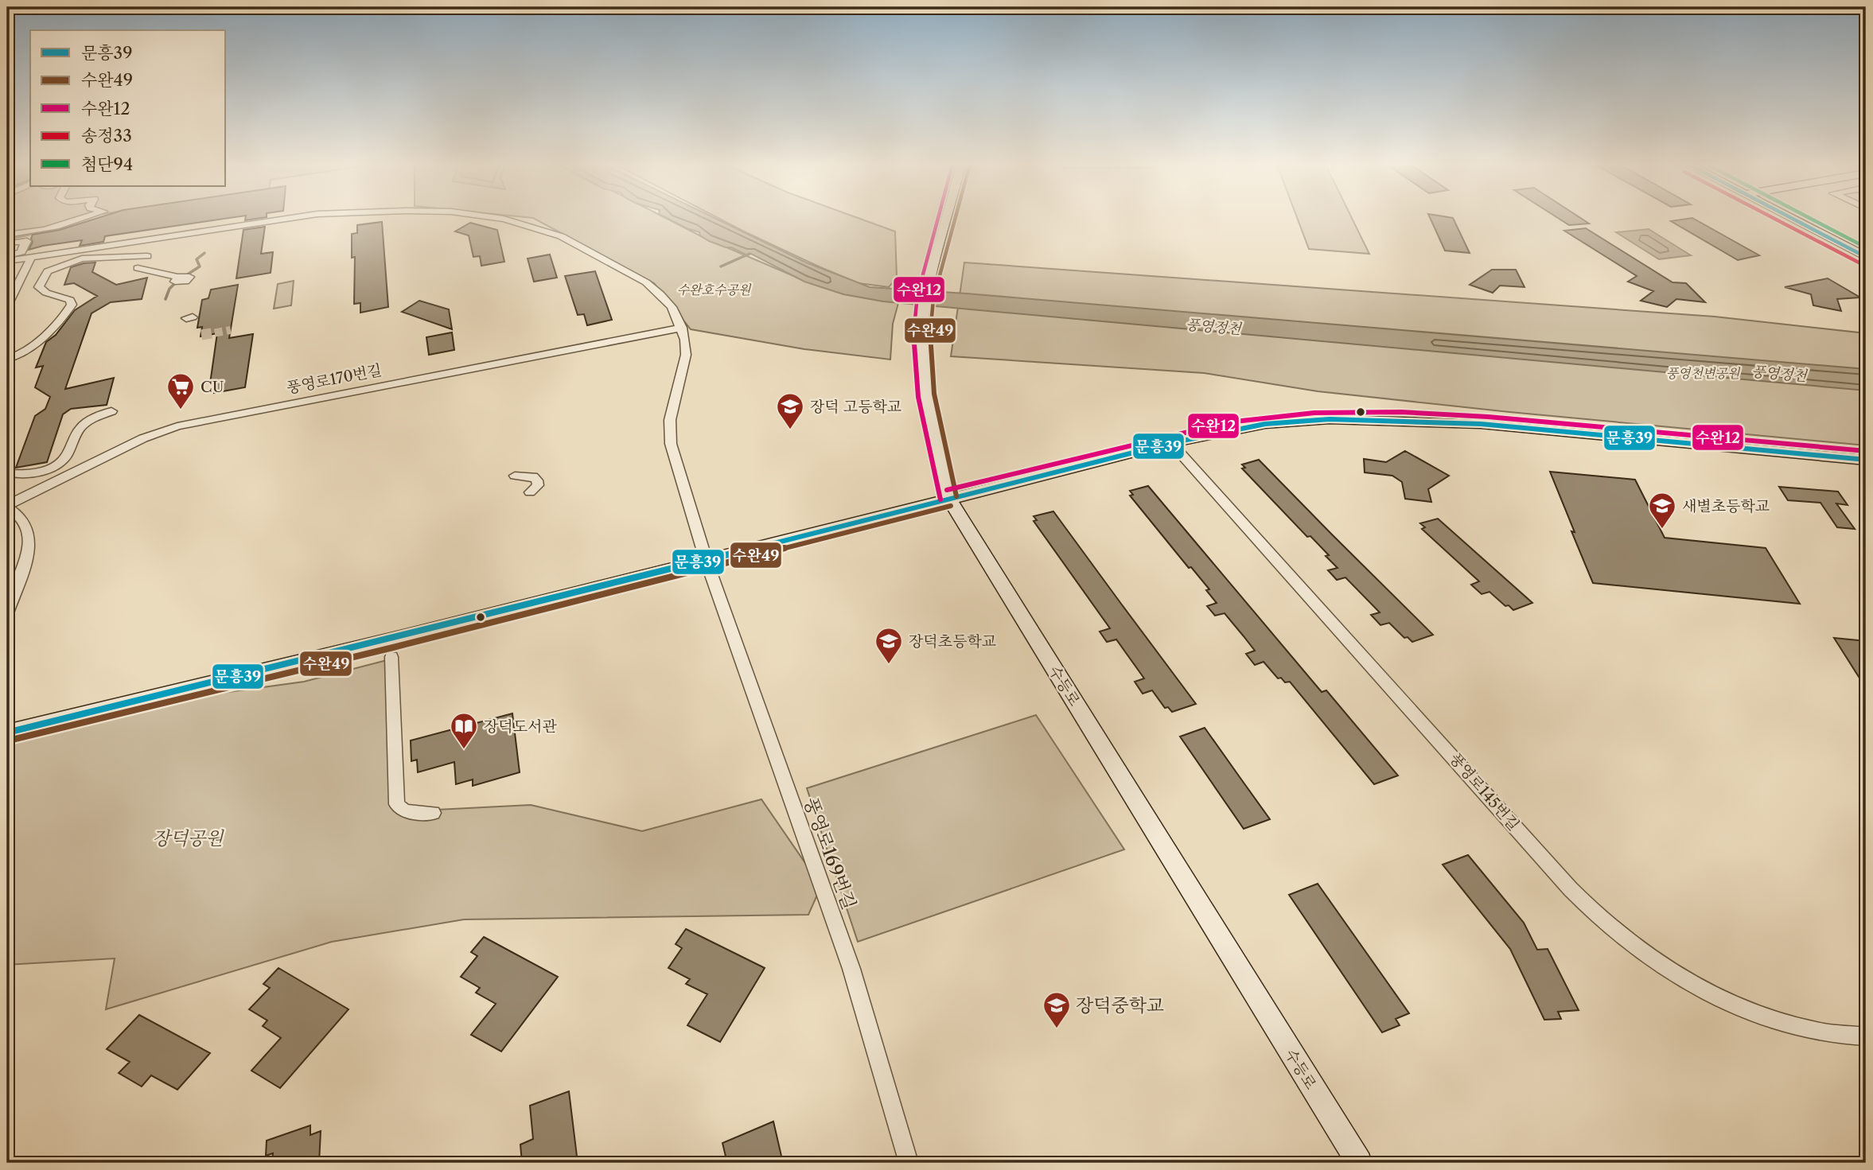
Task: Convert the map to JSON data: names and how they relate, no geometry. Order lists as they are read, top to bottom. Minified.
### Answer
{"streets":{"main road":["수등로"],"street":["풍영로170번길","풍영로145번길","풍영로169번길"]},"water":["풍영정천"],"parks":["수완호수공원","풍영천변공원","장덕공원"],"places":{"supermarket":["CU"],"school or university":["장덕 고등학교","새별초등학교","장덕초등학교","장덕중학교"],"library":["장덕도서관"]},"lines":["transit line 문흥39","transit line 수완49","transit line 수완12","transit line 송정33","transit line 첨단94"],"legend":["문흥39","수완49","수완12","송정33","첨단94"]}
